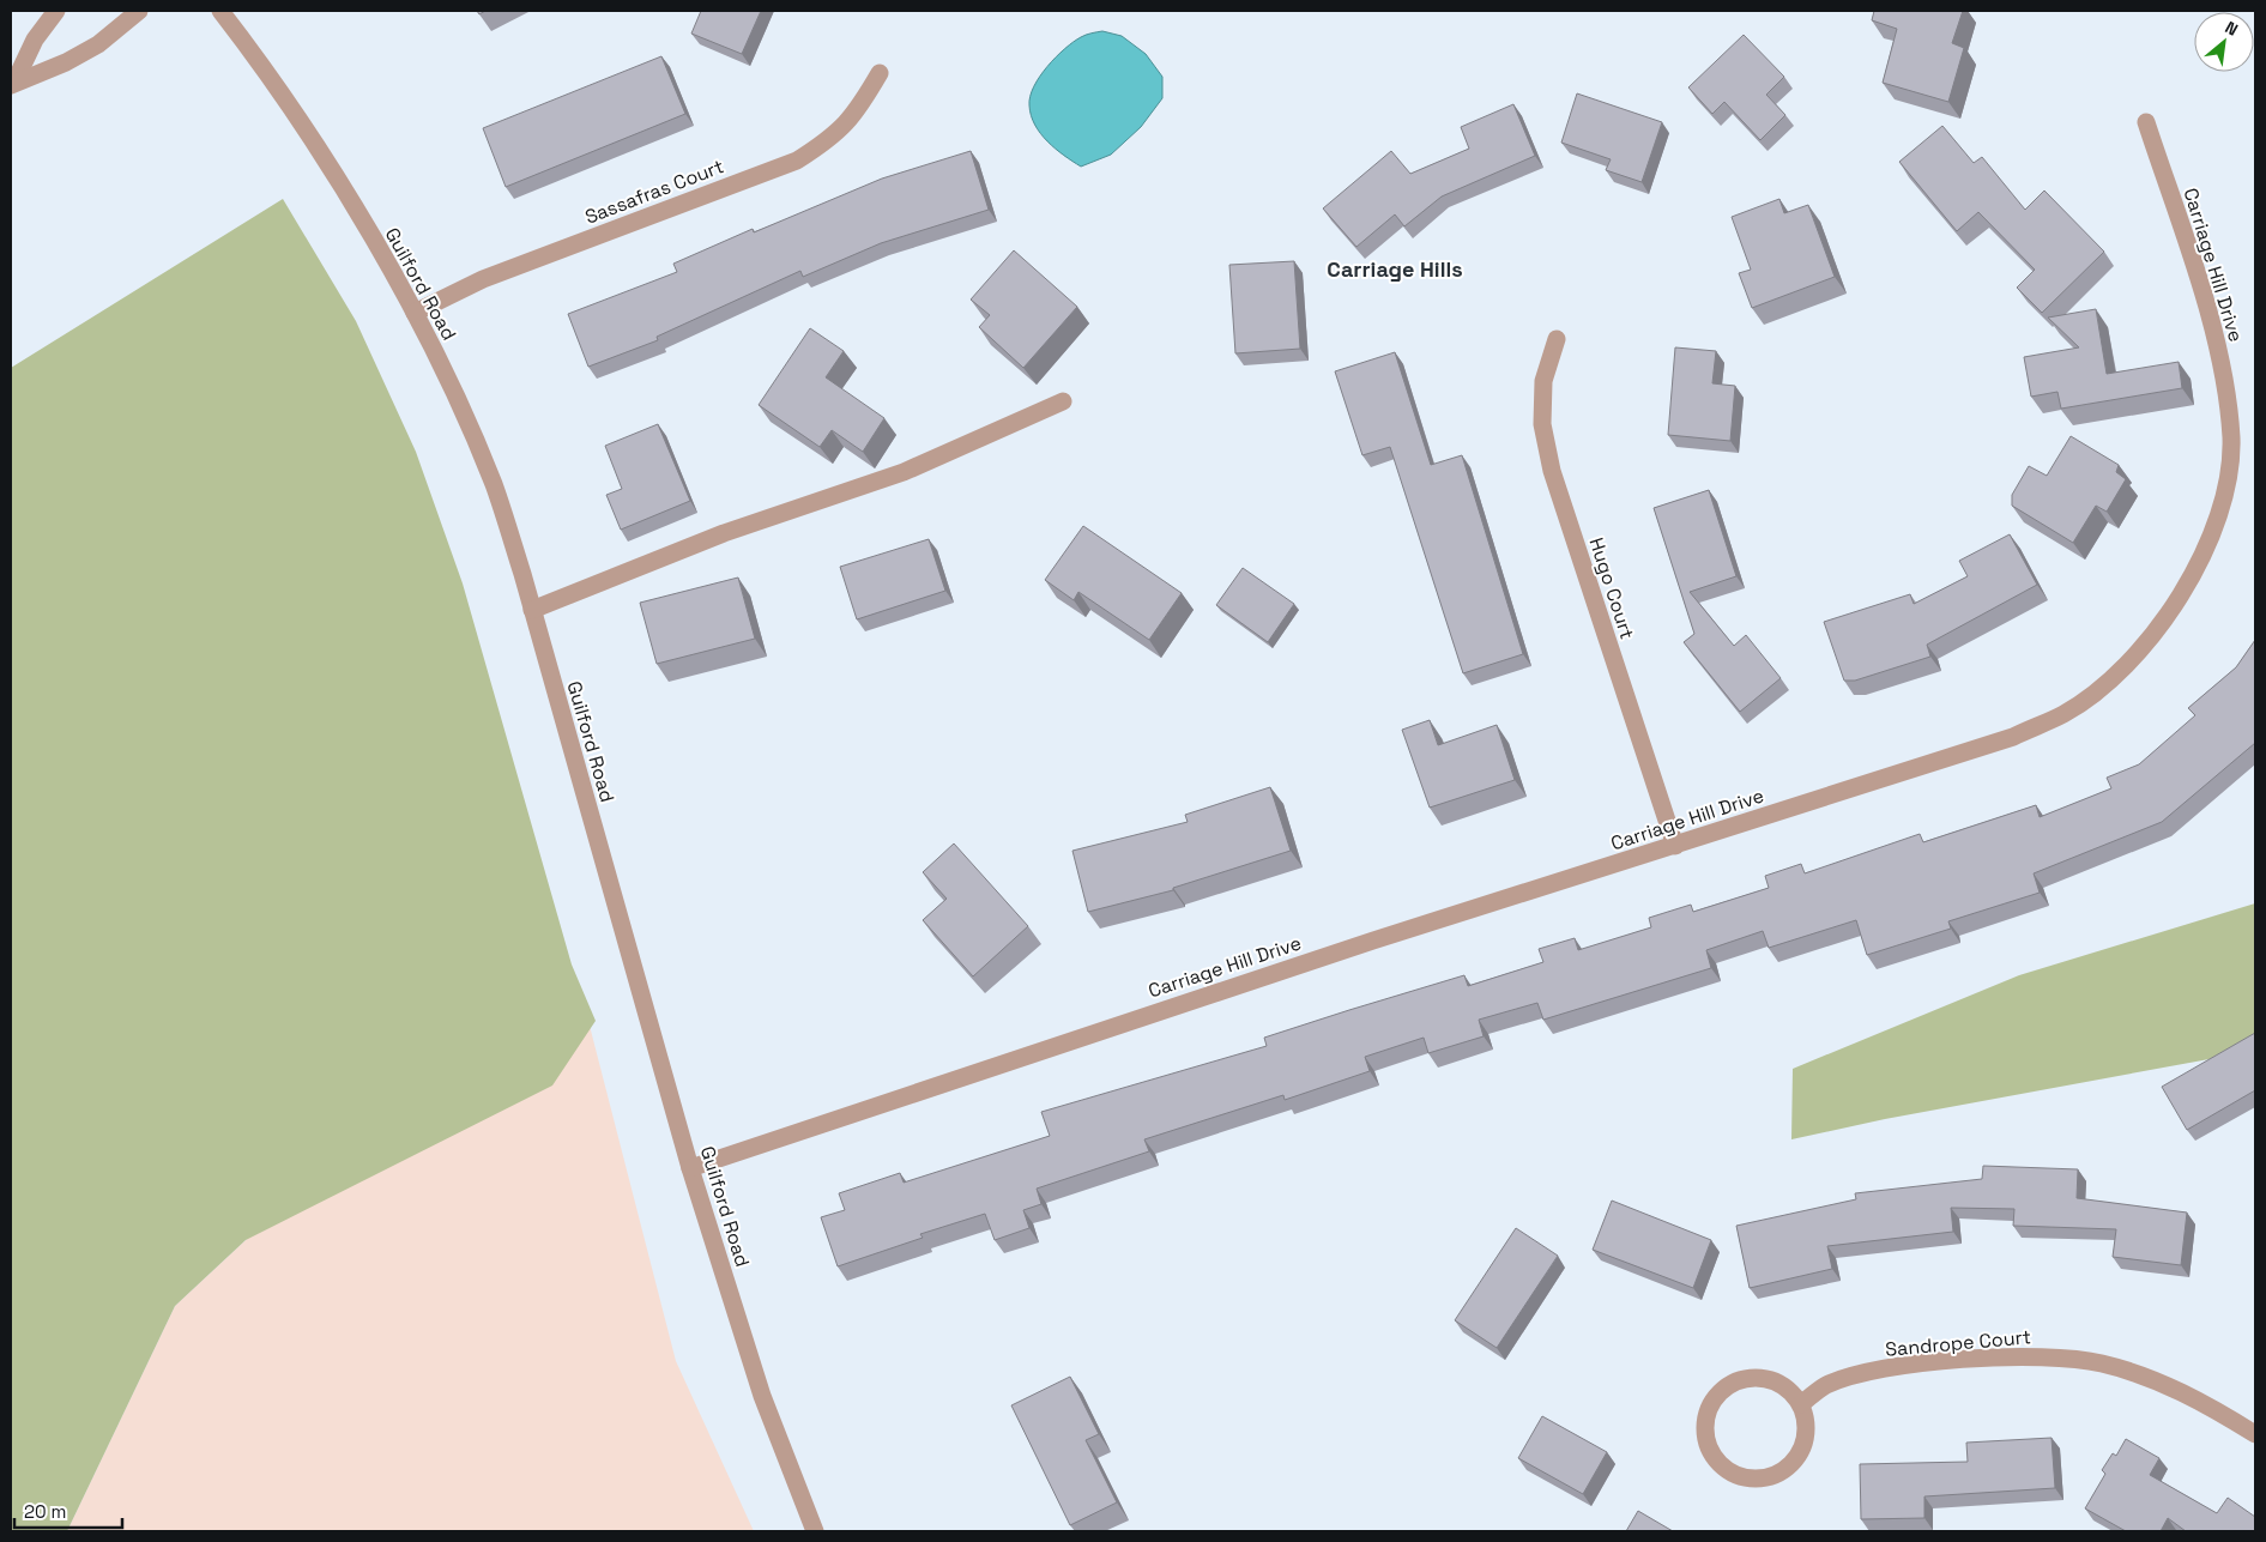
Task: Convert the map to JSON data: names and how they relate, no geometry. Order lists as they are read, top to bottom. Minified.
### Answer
{"streets":{"street":["Sassafras Court","Carriage Hill Drive","Guilford Road","Hugo Court","Sandrope Court"]},"crossings":[["Sassafras Court","Guilford Road"],["Carriage Hill Drive","Guilford Road"],["Carriage Hill Drive","Hugo Court"]],"districts":["Carriage Hills"],"scale_bar":"20 m","north":"top right"}
